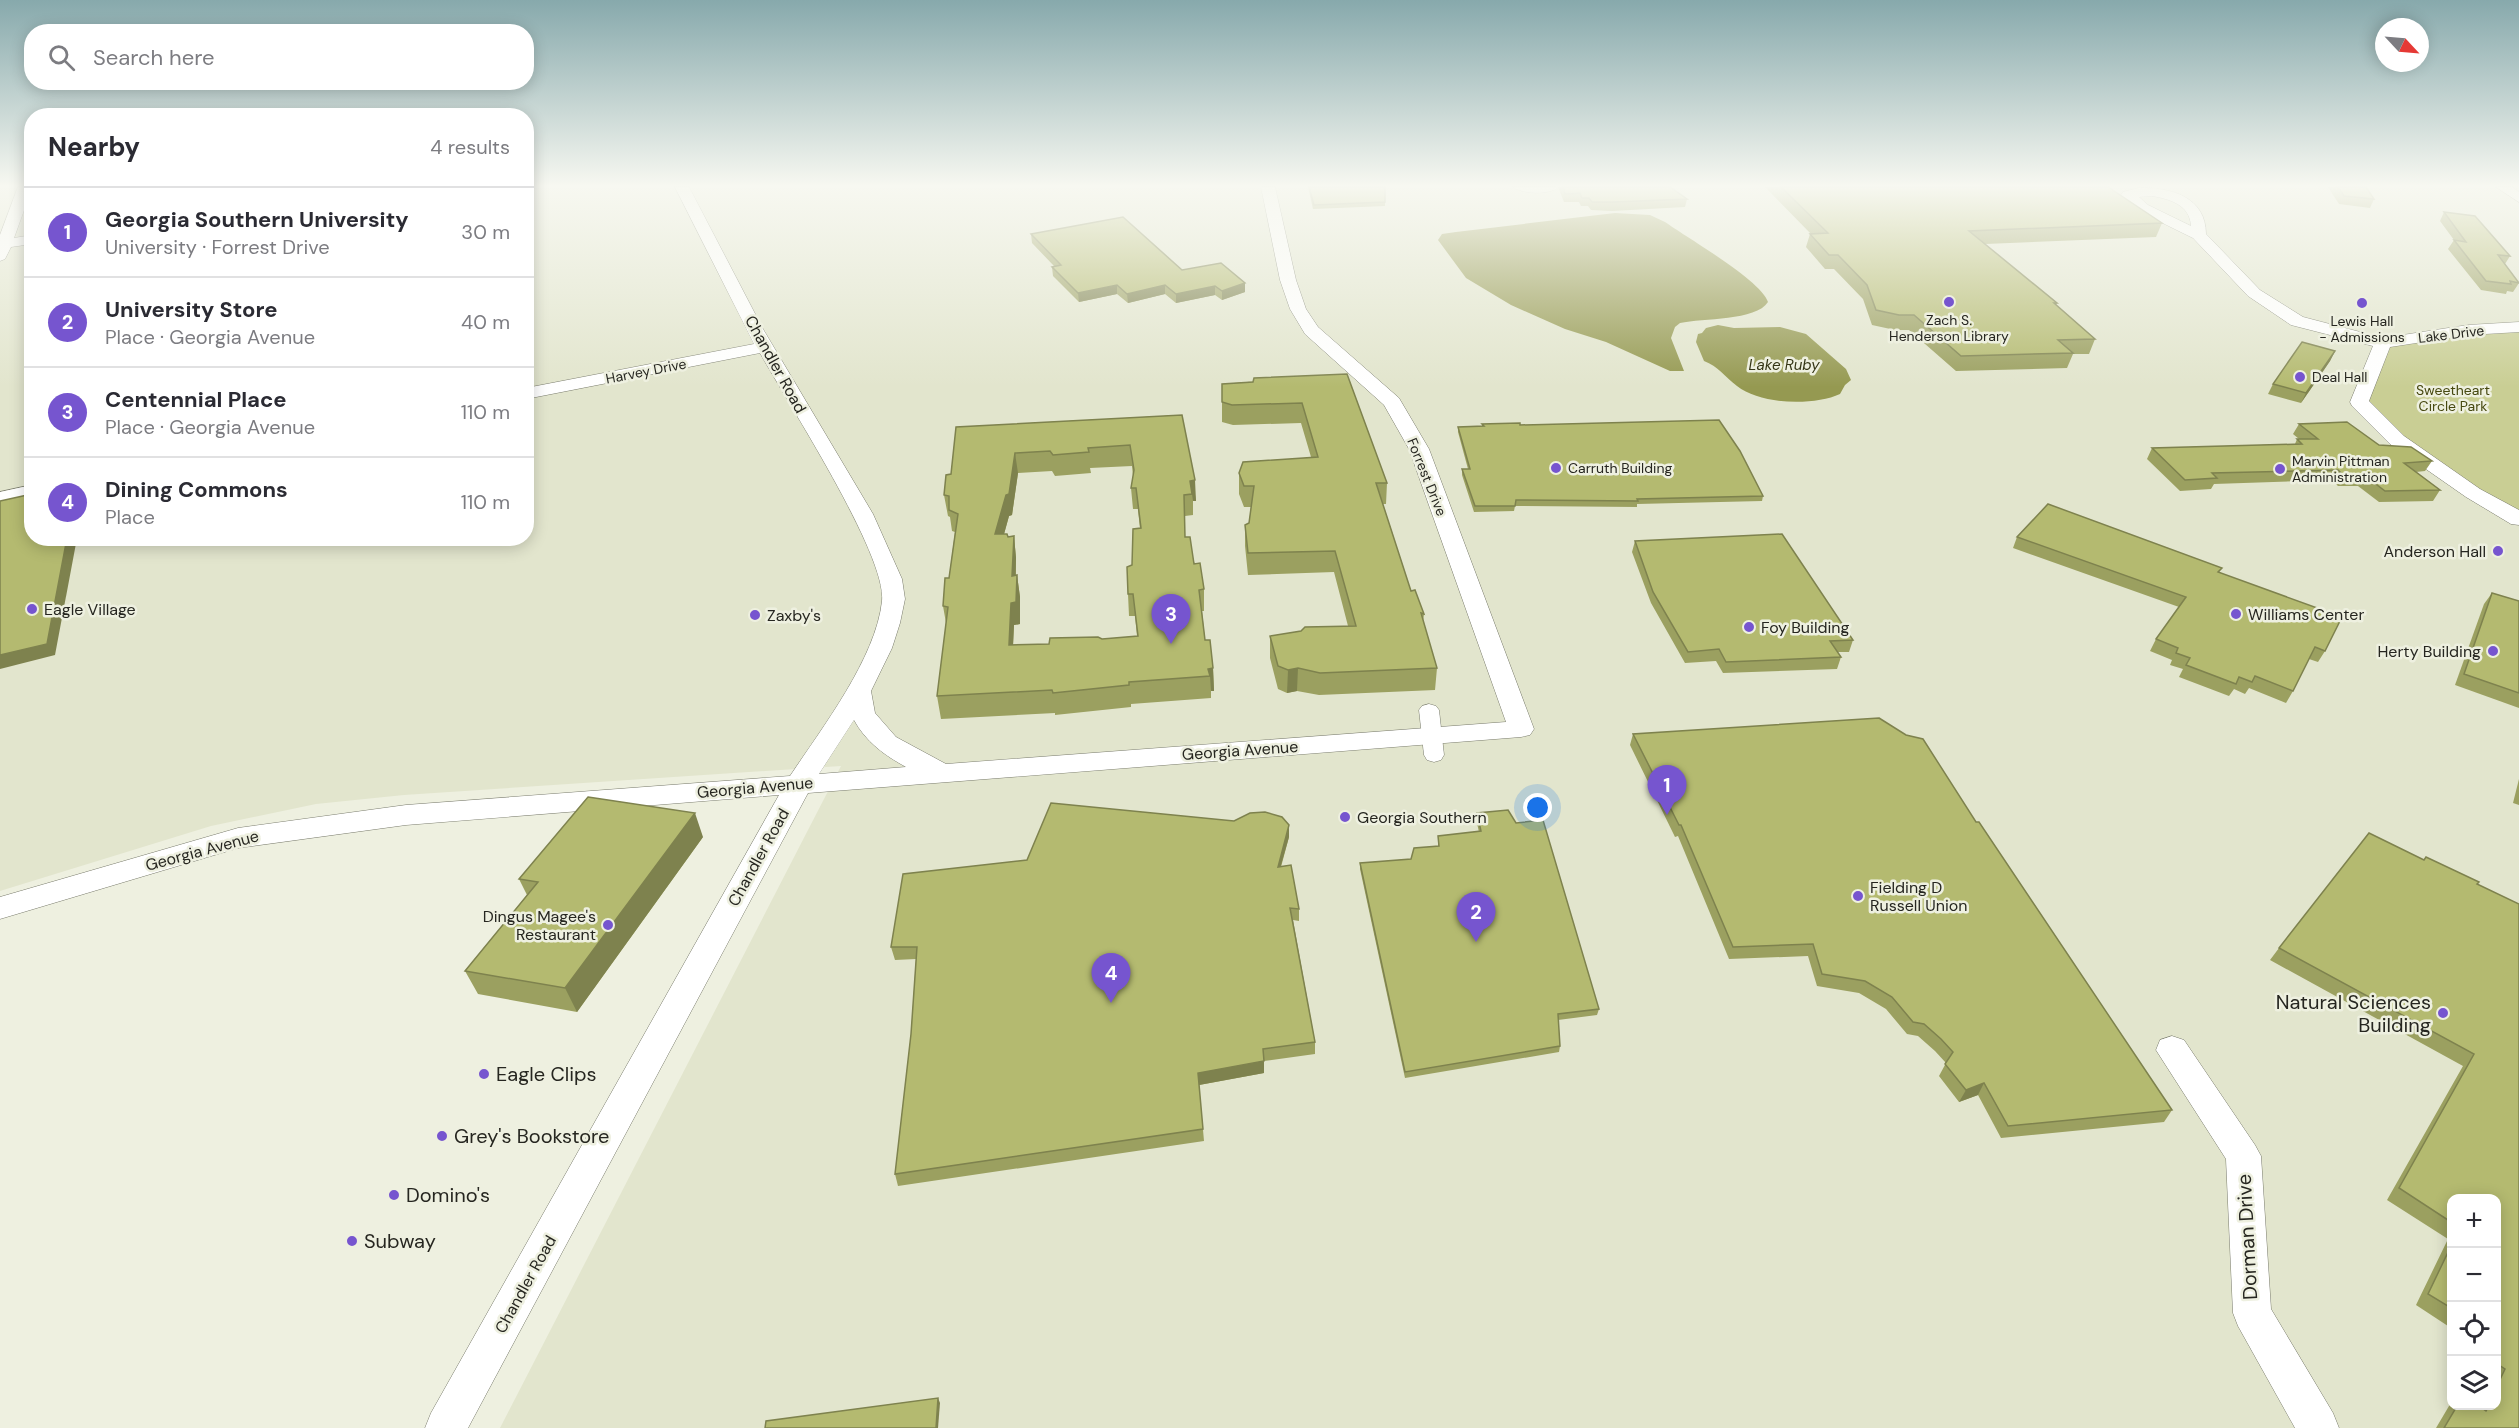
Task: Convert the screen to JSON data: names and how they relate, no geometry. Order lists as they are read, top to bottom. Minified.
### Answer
{"streets":{"street":["Lake Drive","Chandler Road","Harvey Drive","Forrest Drive","Georgia Avenue","Dorman Drive"]},"crossings":[["Chandler Road","Harvey Drive"],["Chandler Road","Georgia Avenue"],["Forrest Drive","Georgia Avenue"]],"water":["Lake Ruby"],"parks":["Sweetheart Circle Park"],"places":["Zach S. Henderson Library","Lewis Hall - Admissions","Deal Hall","Carruth Building","Marvin Pittman Administration","Anderson Hall","Eagle Village","Williams Center","Zaxby's","Foy Building","Herty Building","Georgia Southern","Fielding D Russell Union","Dingus Magee's Restaurant","Natural Sciences Building","Eagle Clips","Grey's Bookstore","Domino's","Subway"],"north":"bottom right","page":{"search":"Search here","heading":["Nearby","4 results"],"list":[{"mark":"1","name":"Georgia Southern University","note":"University · Forrest Drive","value":"30 m"},{"mark":"2","name":"University Store","note":"Place · Georgia Avenue","value":"40 m"},{"mark":"3","name":"Centennial Place","note":"Place · Georgia Avenue","value":"110 m"},{"mark":"4","name":"Dining Commons","note":"Place","value":"110 m"}],"pins":["3","1","2","4"],"map_buttons":["+","−"]}}
